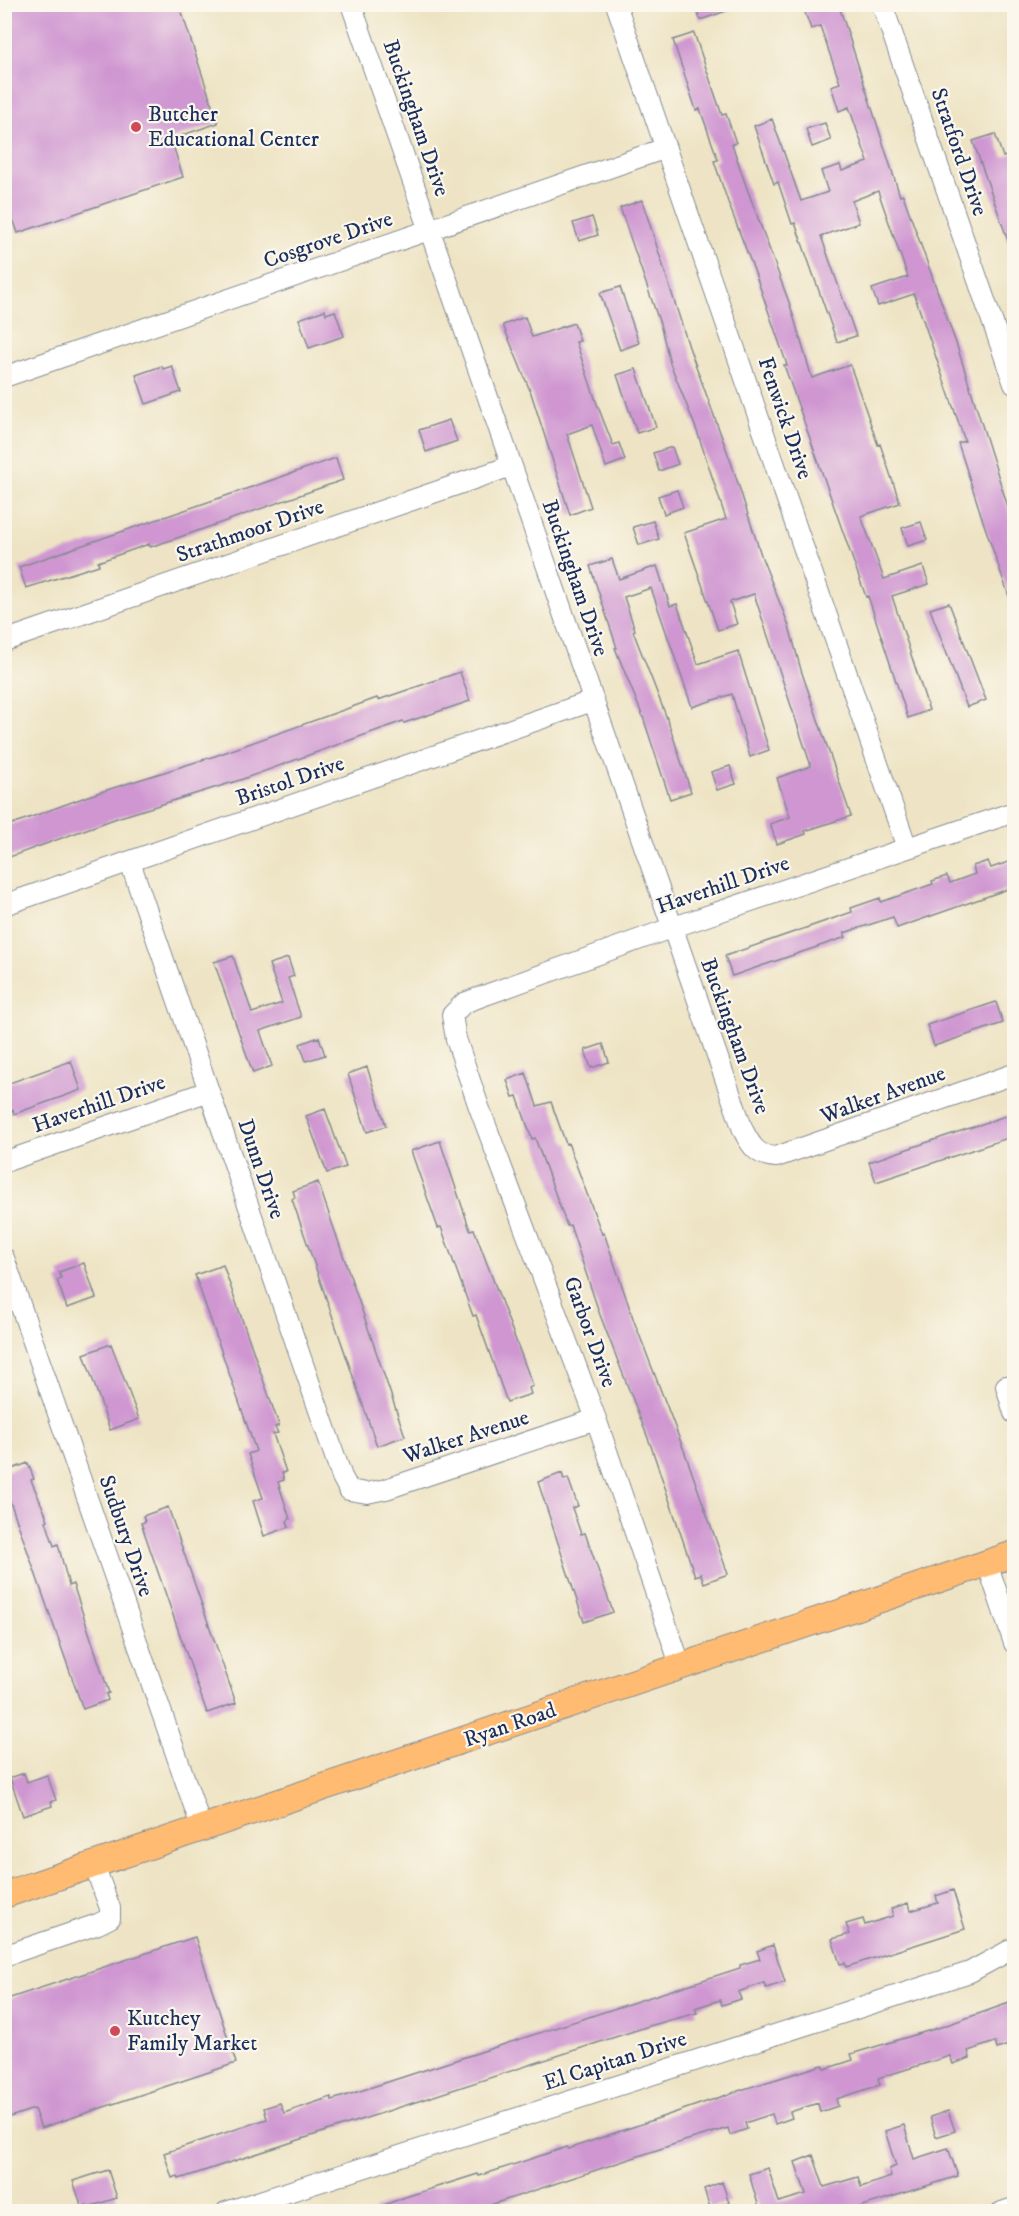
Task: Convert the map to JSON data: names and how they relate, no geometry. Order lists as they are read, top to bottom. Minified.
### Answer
{"streets":{"main road":["Ryan Road"],"street":["Buckingham Drive","Stratford Drive","Cosgrove Drive","Fenwick Drive","Strathmoor Drive","Bristol Drive","Haverhill Drive","Walker Avenue","Dunn Drive","Garbor Drive","Sudbury Drive","El Capitan Drive"]},"crossings":[["Buckingham Drive","Cosgrove Drive"],["Buckingham Drive","Strathmoor Drive"],["Buckingham Drive","Bristol Drive"],["Buckingham Drive","Haverhill Drive"],["Buckingham Drive","Walker Avenue"],["Cosgrove Drive","Fenwick Drive"],["Fenwick Drive","Haverhill Drive"],["Bristol Drive","Dunn Drive"],["Haverhill Drive","Dunn Drive"],["Haverhill Drive","Garbor Drive"],["Walker Avenue","Dunn Drive"],["Walker Avenue","Garbor Drive"],["Garbor Drive","Ryan Road"],["Sudbury Drive","Ryan Road"]],"places":["Butcher Educational Center","Kutchey Family Market"]}
